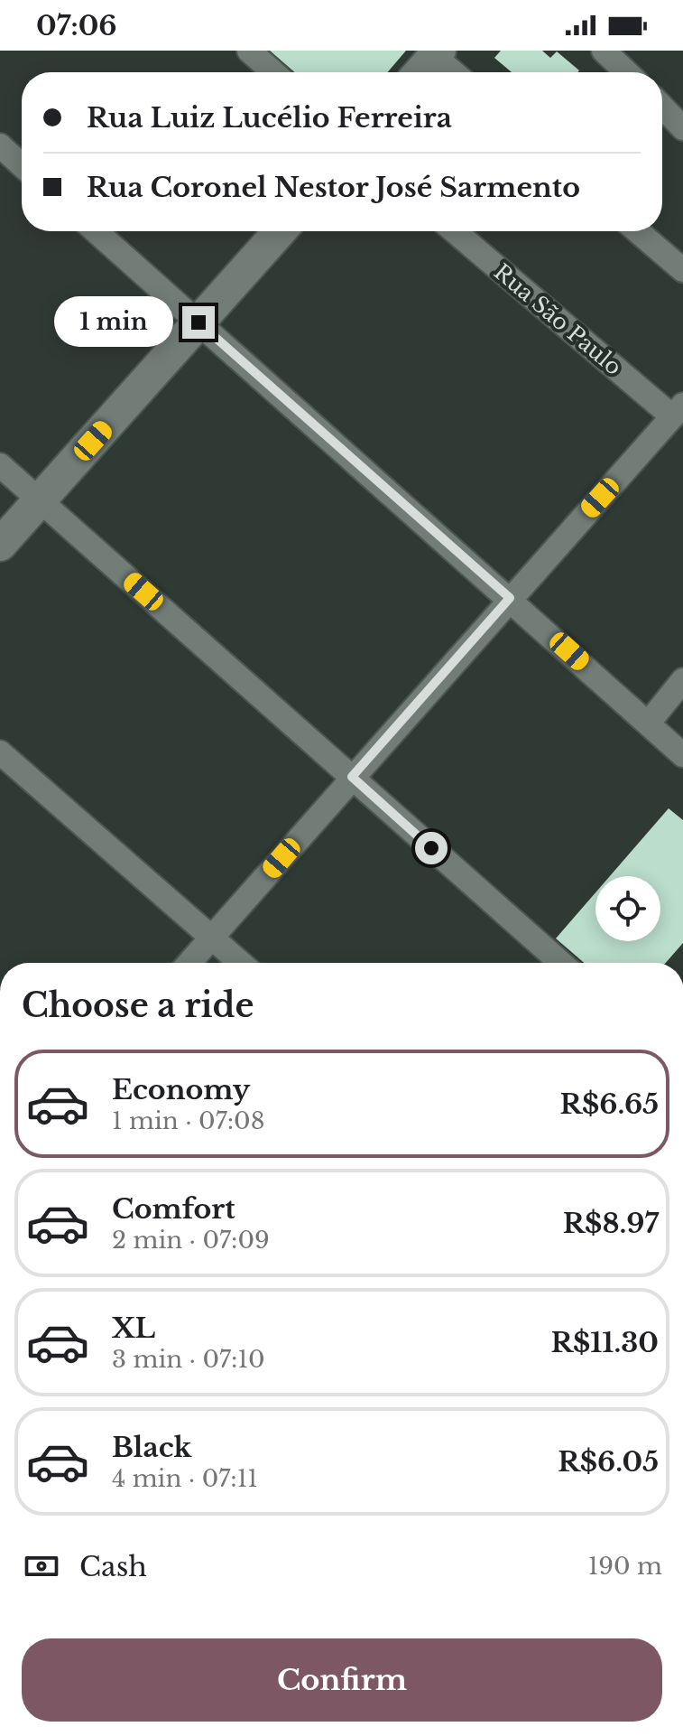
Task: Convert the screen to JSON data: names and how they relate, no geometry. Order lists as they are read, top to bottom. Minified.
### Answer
{"streets":{"street":["Rua São Paulo"]},"page":{"status":"07:06","banner":["Rua Luiz Lucélio Ferreira","Rua Coronel Nestor José Sarmento"],"bubble":"1 min","heading":"Choose a ride","list":[{"name":"Economy","note":"1 min · 07:08","value":"R$6.65"},{"name":"Comfort","note":"2 min · 07:09","value":"R$8.97"},{"name":"XL","note":"3 min · 07:10","value":"R$11.30"},{"name":"Black","note":"4 min · 07:11","value":"R$6.05"}],"pay":["Cash","190 m"],"buttons":"Confirm"}}
